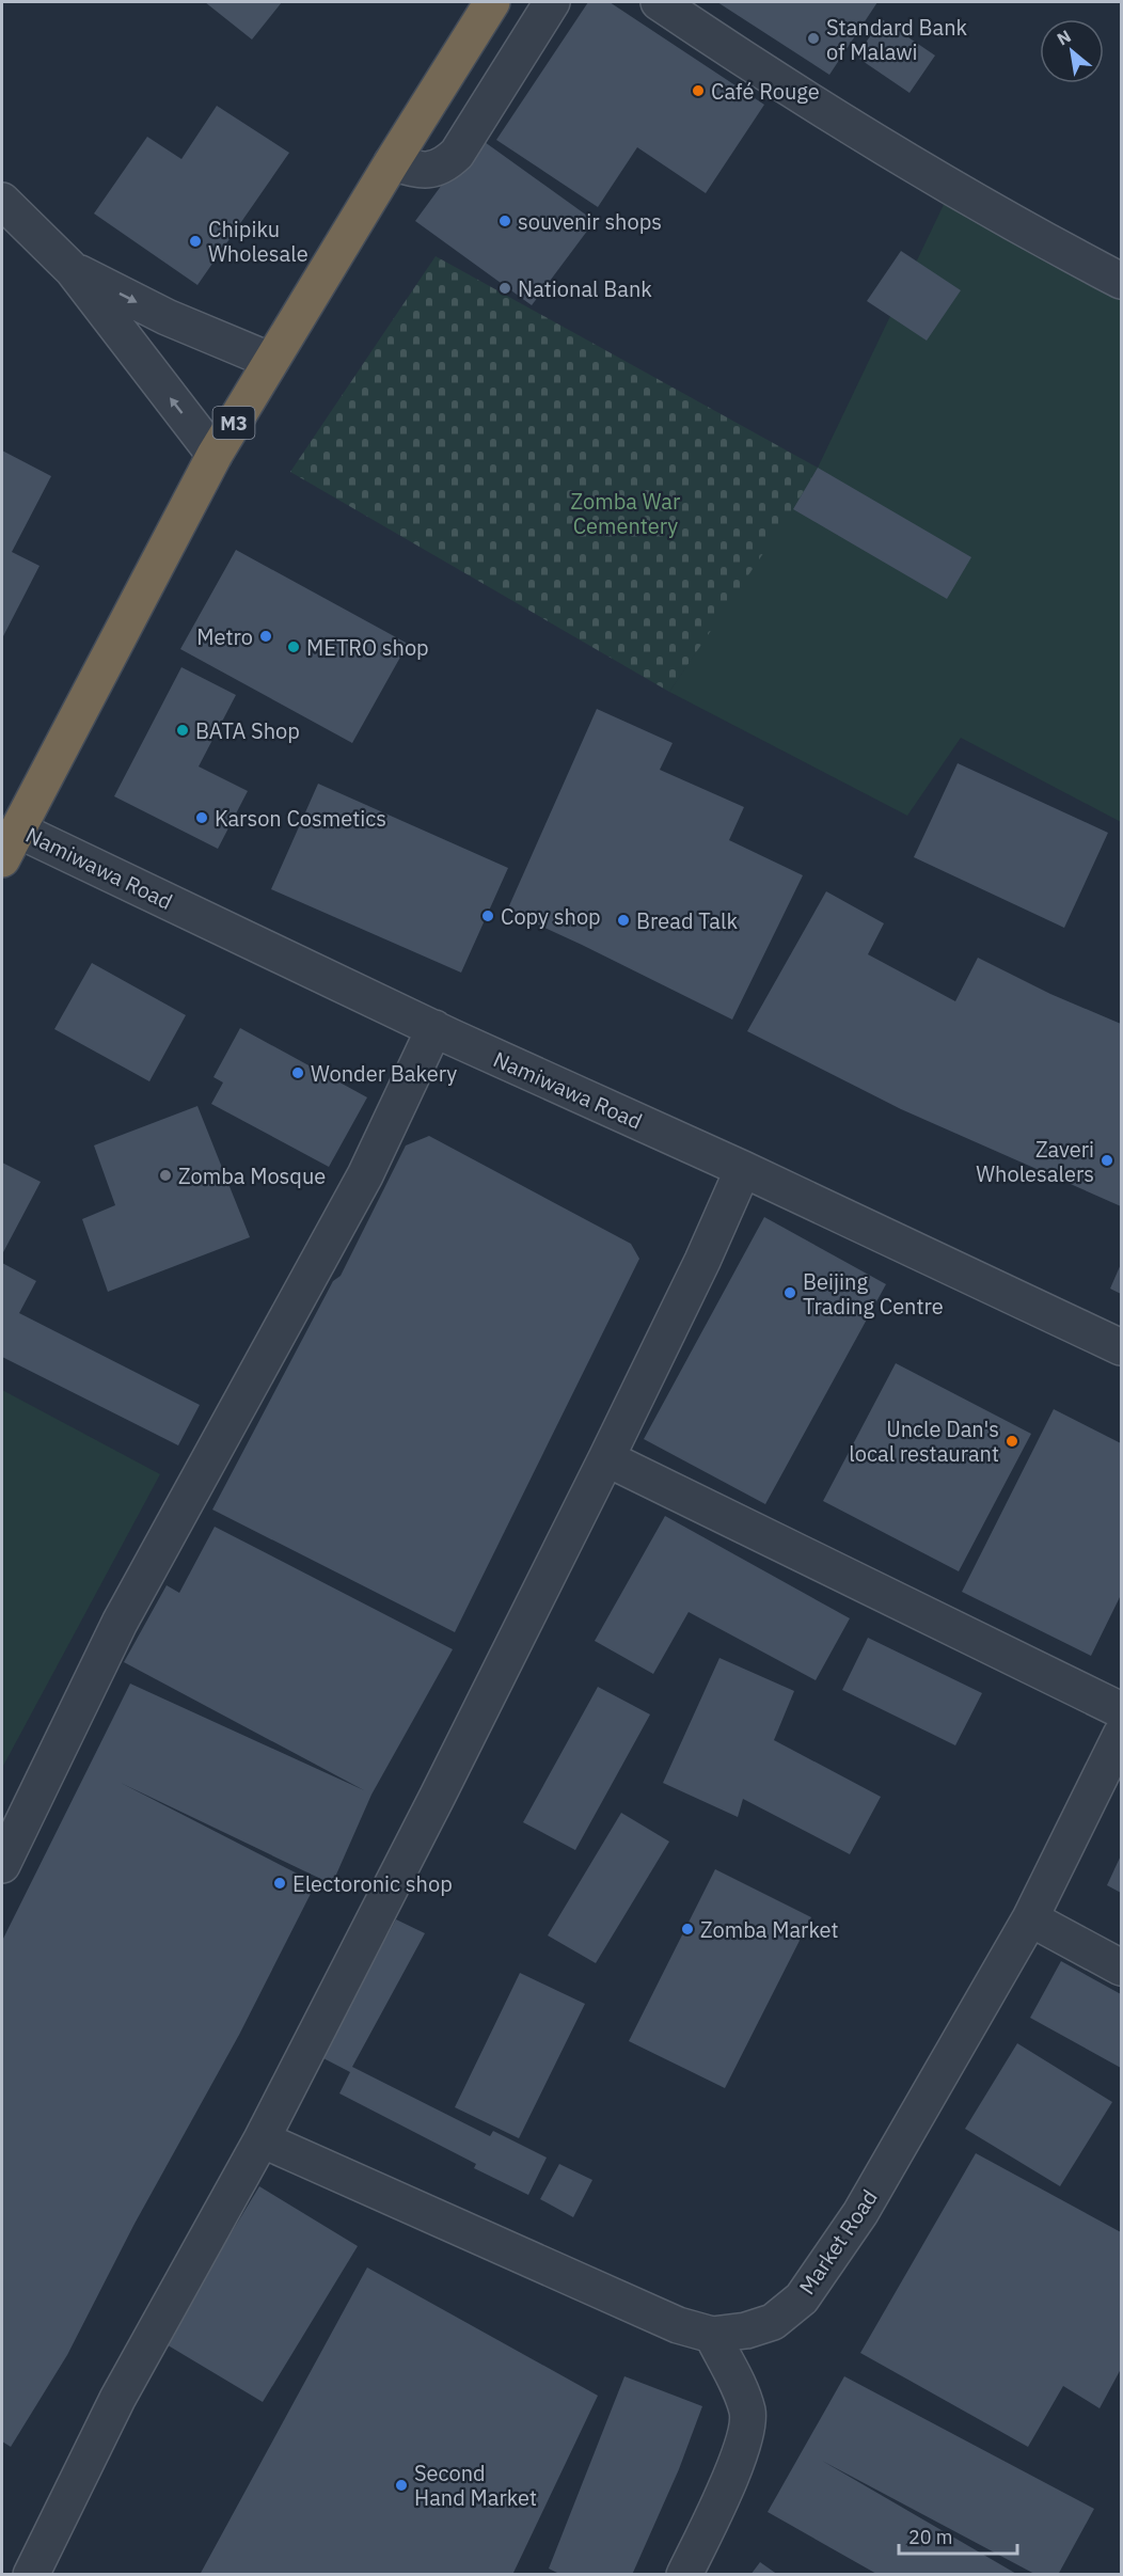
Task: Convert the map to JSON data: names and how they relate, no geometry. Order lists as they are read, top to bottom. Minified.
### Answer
{"streets":{"highway":["M3"],"street":["Namiwawa Road","Market Road"]},"crossings":[["M3","Namiwawa Road"]],"parks":["Zomba War Cementery"],"places":["Standard Bank of Malawi","Café Rouge","souvenir shops","Chipiku Wholesale","National Bank","Metro","METRO shop","BATA Shop","Karson Cosmetics","Copy shop","Bread Talk","Wonder Bakery","Zaveri Wholesalers","Zomba Mosque","Beijing Trading Centre","Uncle Dan's local restaurant","Electoronic shop","Zomba Market","Second Hand Market"],"scale_bar":"20 m","north":"top left"}
